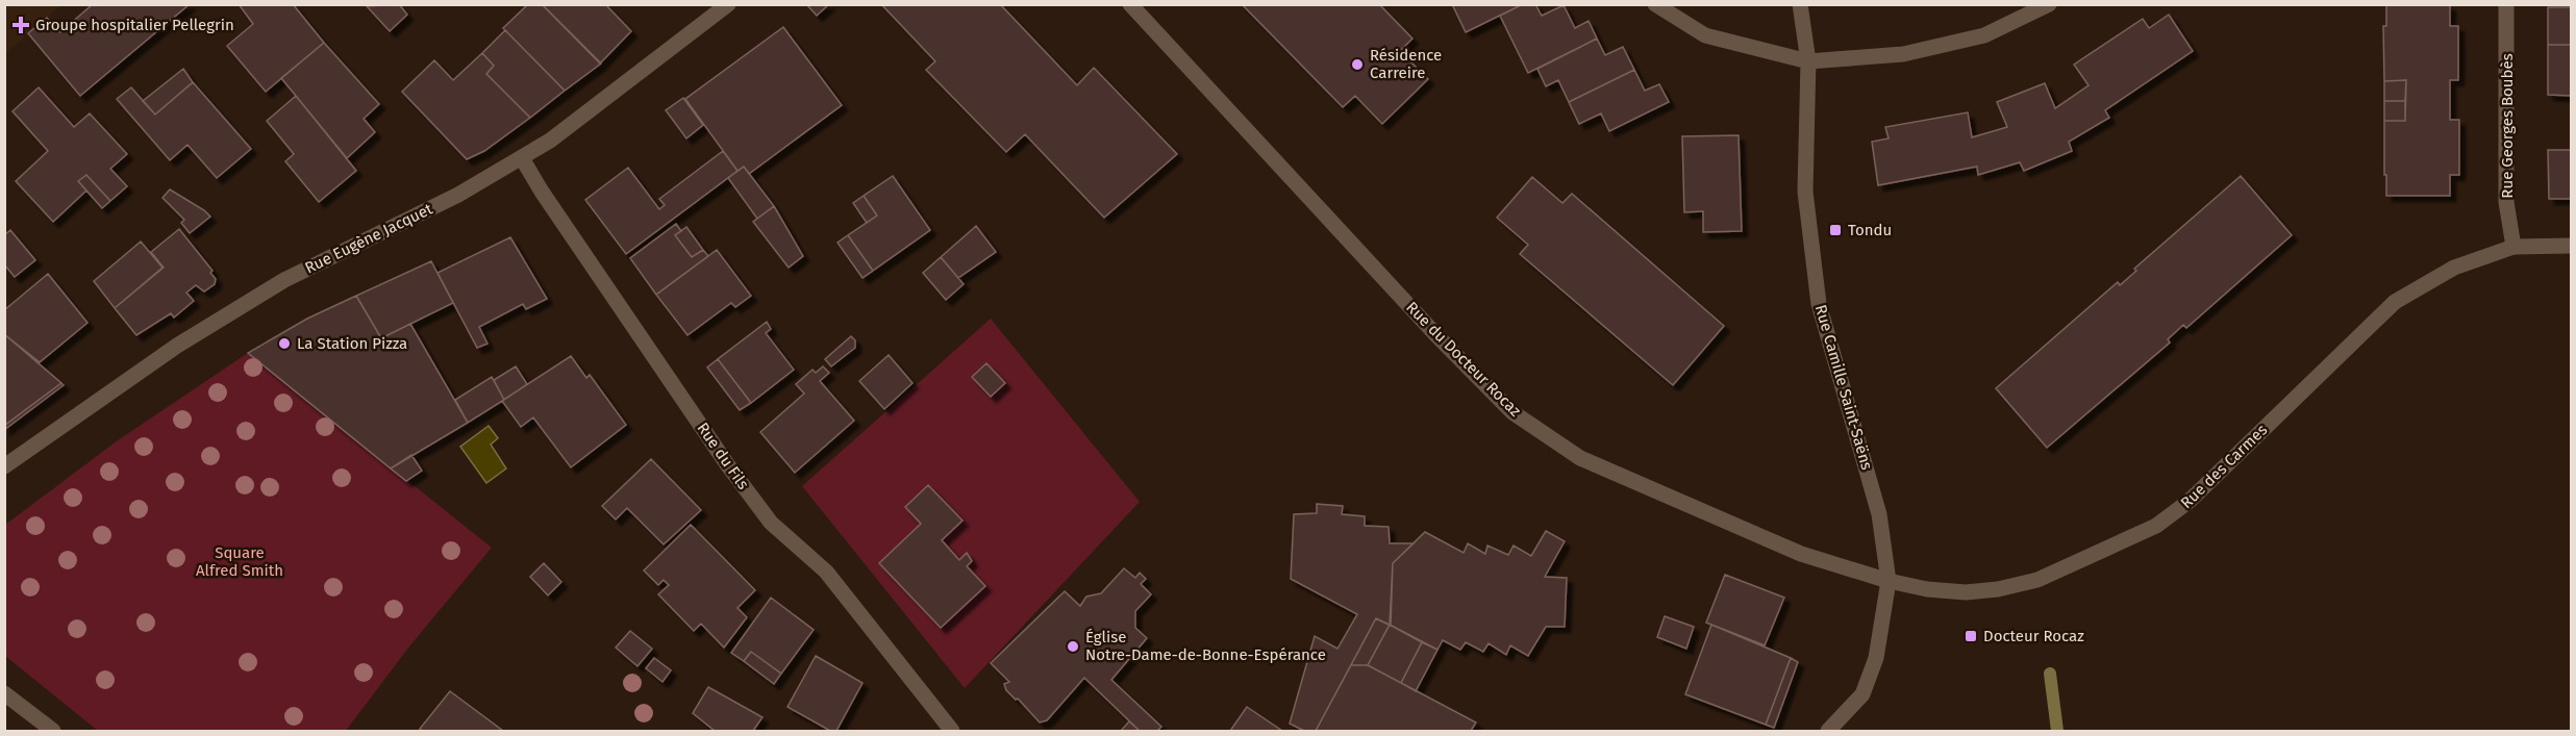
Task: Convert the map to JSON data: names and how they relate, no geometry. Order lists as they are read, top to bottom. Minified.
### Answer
{"streets":{"street":["Rue Georges Boubès","Rue Eugène Jacquet","Rue du Docteur Rocaz","Rue Camille Saint-Saëns","Rue du Fils","Rue des Carmes"]},"crossings":[["Rue Georges Boubès","Rue des Carmes"],["Rue Eugène Jacquet","Rue du Fils"],["Rue du Docteur Rocaz","Rue Camille Saint-Saëns"],["Rue du Docteur Rocaz","Rue des Carmes"],["Rue Camille Saint-Saëns","Rue des Carmes"]],"parks":["Square Alfred Smith"],"places":{"health":["Groupe hospitalier Pellegrin"],"other":["Résidence Carreire","La Station Pizza","Église Notre-Dame-de-Bonne-Espérance"],"transit":["Tondu","Docteur Rocaz"]}}
